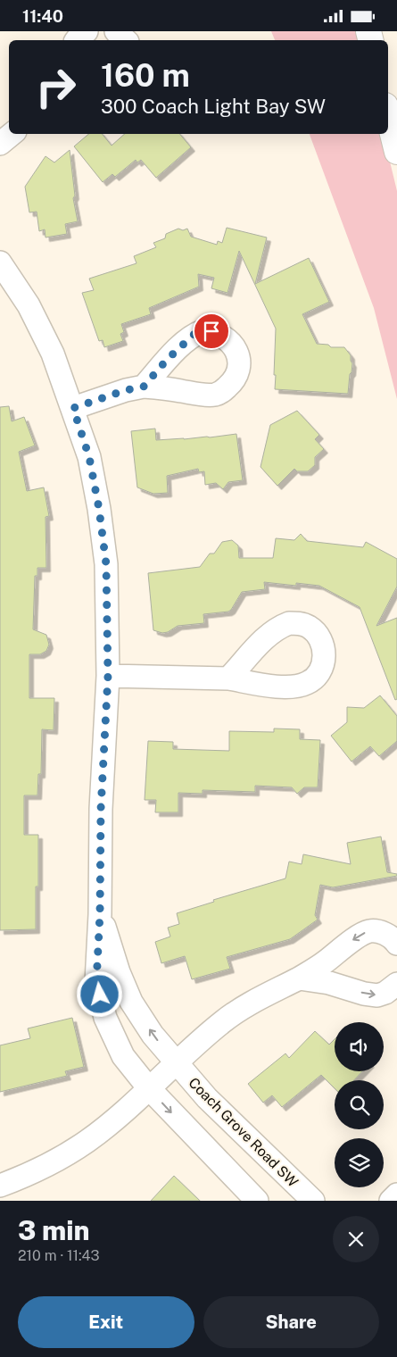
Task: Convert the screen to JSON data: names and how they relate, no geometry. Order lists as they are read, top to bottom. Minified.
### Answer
{"streets":{"street":["Coach Grove Road SW"]},"page":{"status":"11:40","turn":["160 m","300 Coach Light Bay SW"],"heading":["3 min","210 m · 11:43"],"buttons":["Exit","Share"]}}
